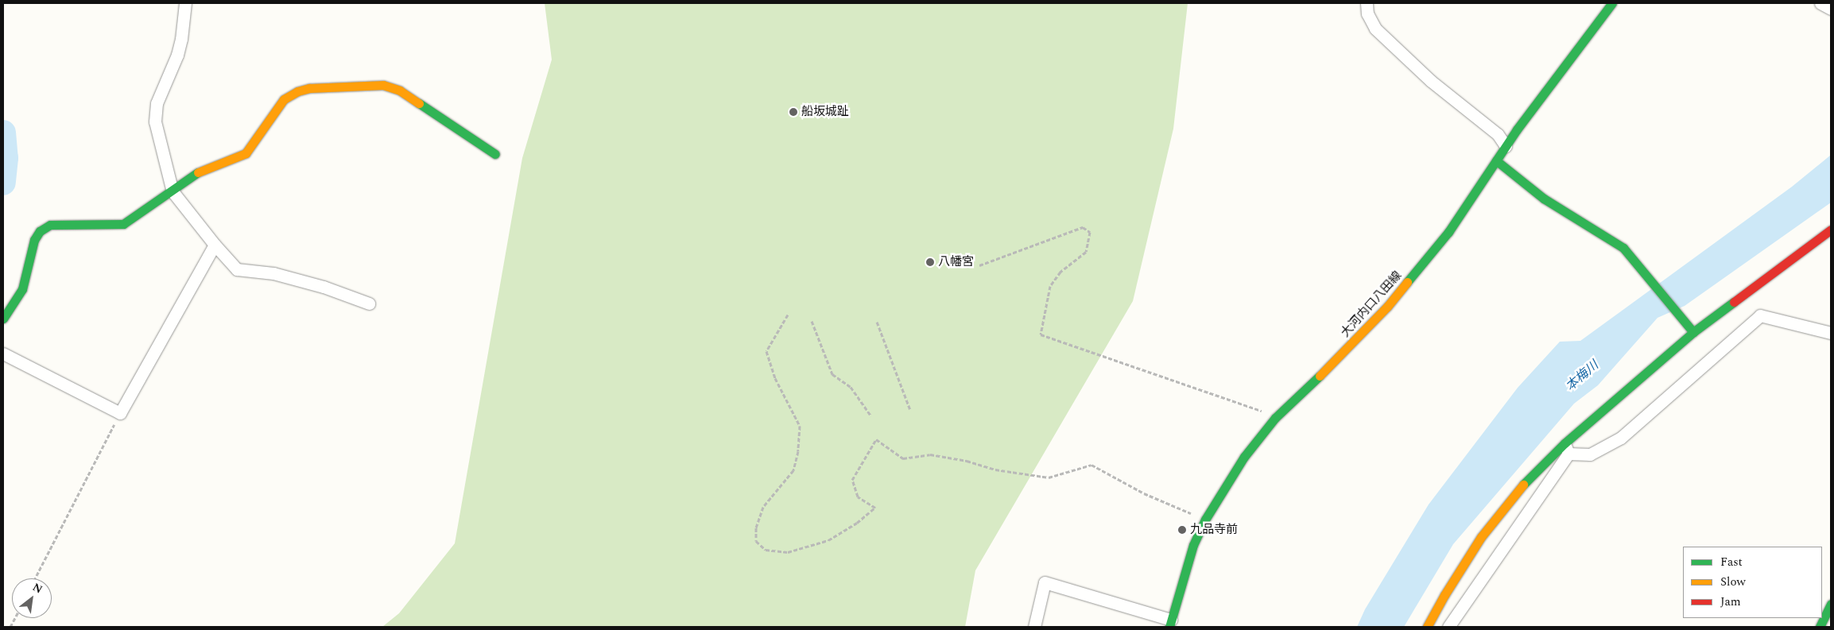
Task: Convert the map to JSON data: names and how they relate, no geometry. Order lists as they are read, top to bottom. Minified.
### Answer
{"streets":{"street":["大河内口八田線"]},"water":["本梅川"],"places":["船坂城趾","八幡宮","九品寺前"],"legend":["Fast","Slow","Jam"],"north":"top right"}
